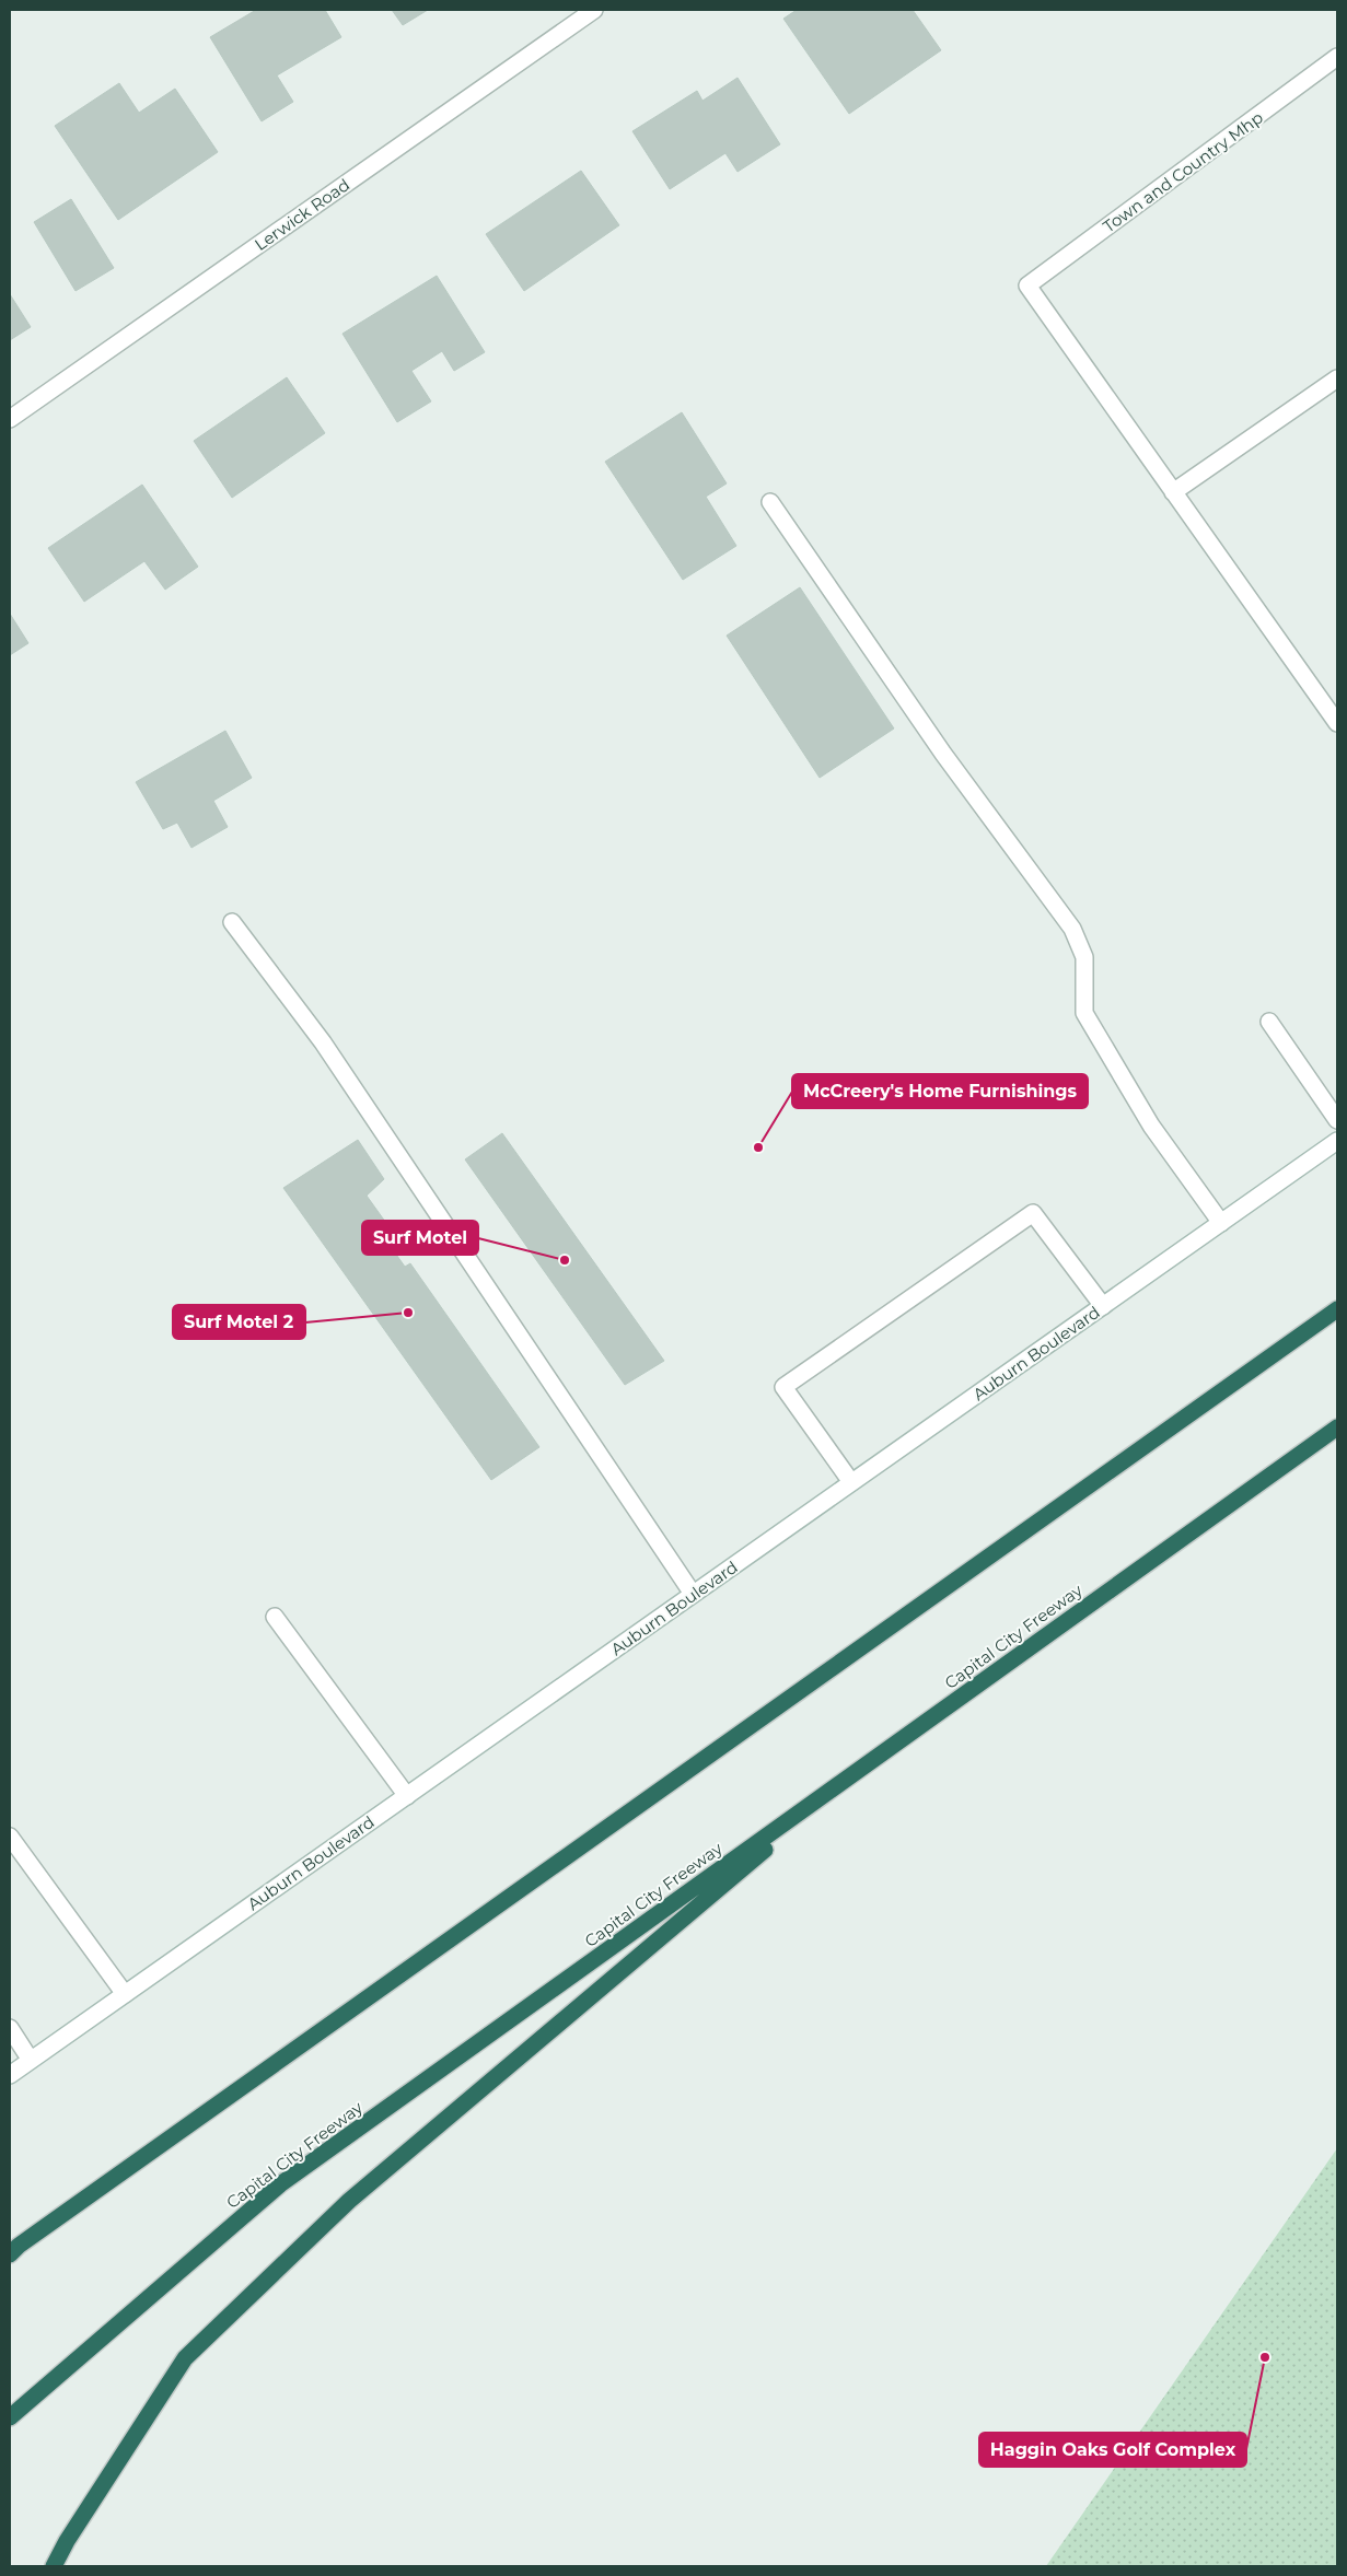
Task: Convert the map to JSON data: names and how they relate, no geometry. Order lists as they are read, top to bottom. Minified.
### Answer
{"streets":{"highway":["Capital City Freeway"],"main road":["Town and Country Mhp","Lerwick Road","Auburn Boulevard"]},"places":["McCreery's Home Furnishings","Surf Motel","Surf Motel 2","Haggin Oaks Golf Complex"]}
